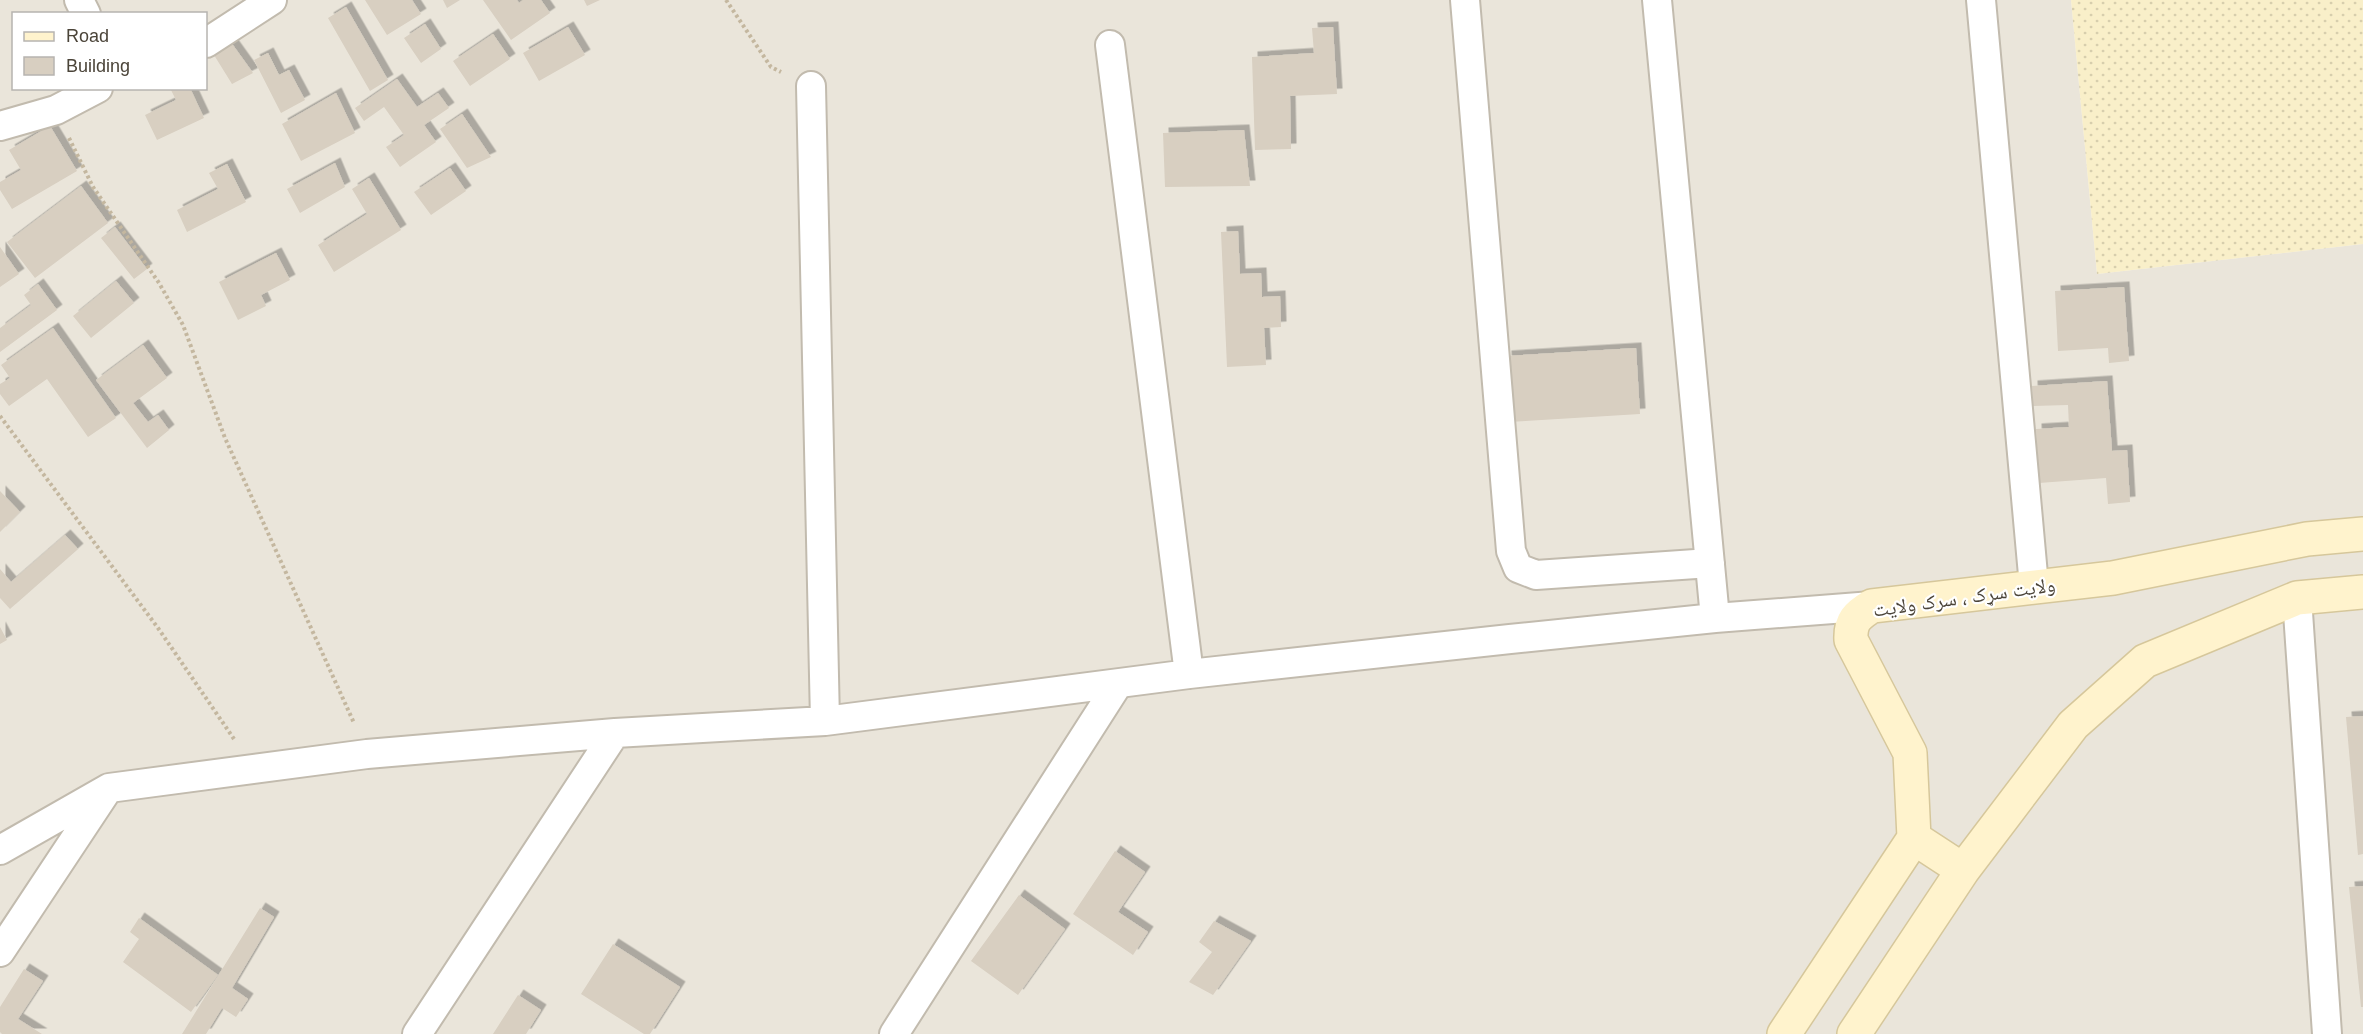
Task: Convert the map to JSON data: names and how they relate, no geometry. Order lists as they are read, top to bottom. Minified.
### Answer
{"streets":{"main road":["ولایت سړک ، سرک ولایت"]},"legend":["Road","Building"]}
